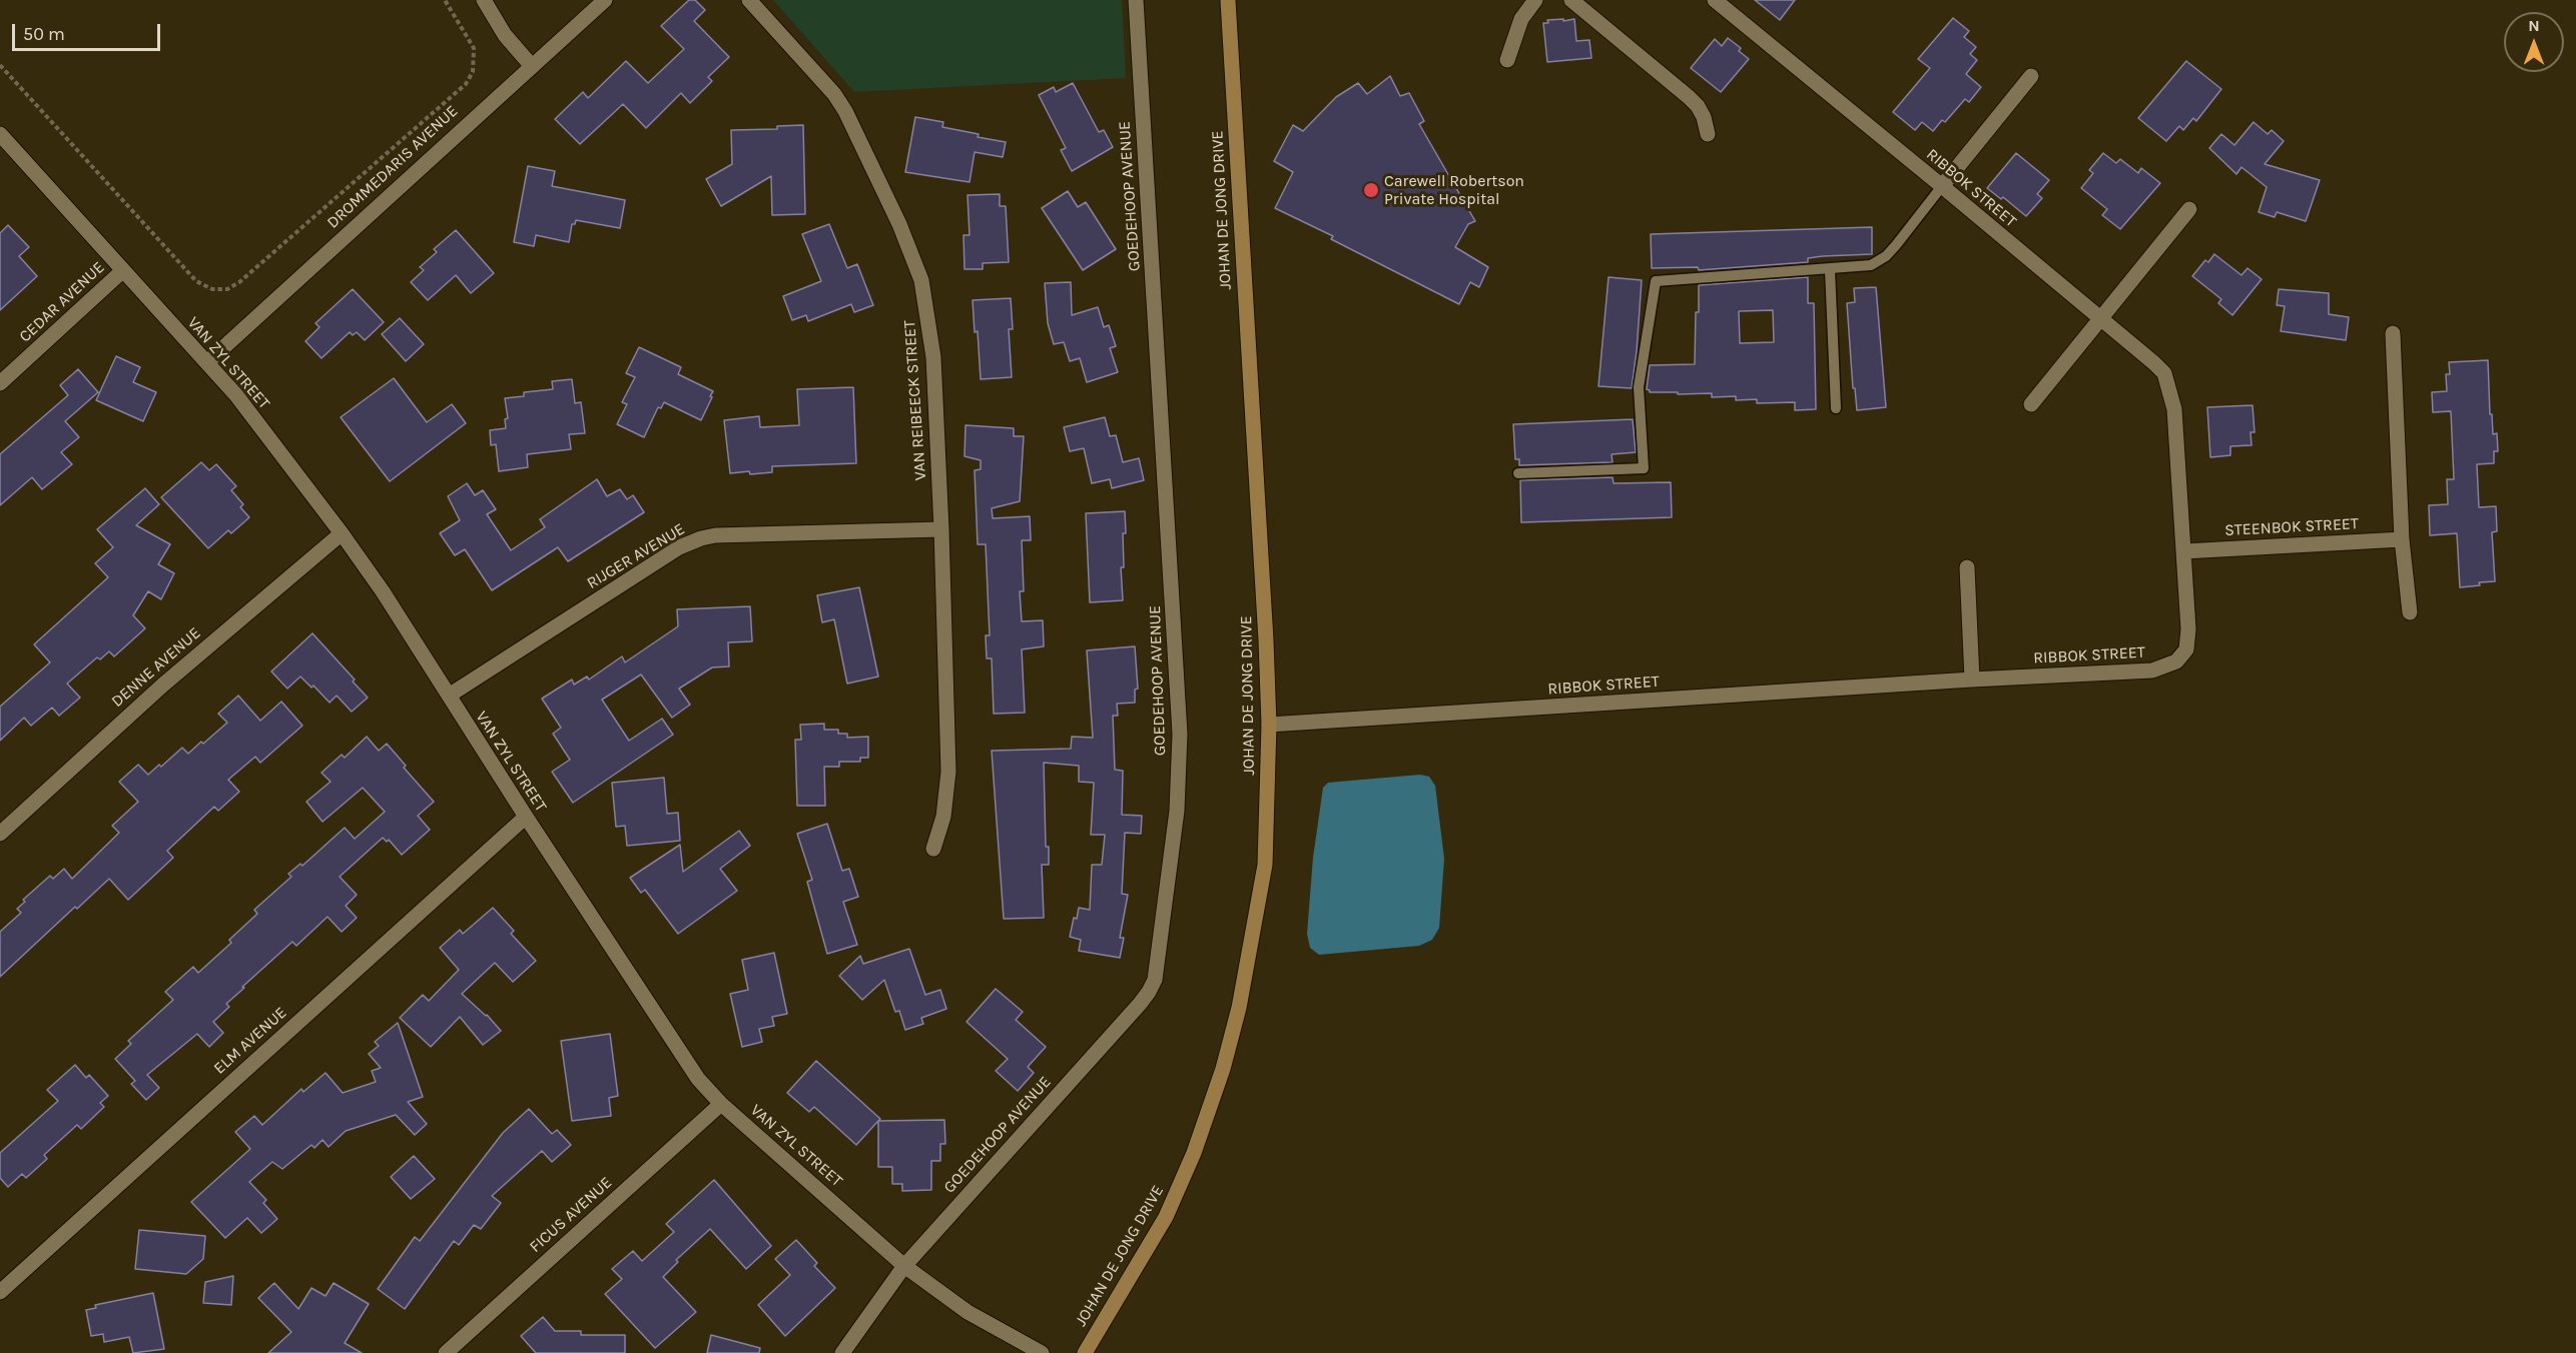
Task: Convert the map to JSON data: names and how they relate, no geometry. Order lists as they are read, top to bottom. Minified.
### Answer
{"streets":{"street":["DROMMEDARIS AVENUE","RIBBOK STREET","GOEDEHOOP AVENUE","JOHAN DE JONG DRIVE","CEDAR AVENUE","VAN ZYL STREET","VAN REIBEECK STREET","STEENBOK STREET","RIJGER AVENUE","DENNE AVENUE","ELM AVENUE","FICUS AVENUE"]},"crossings":[["DROMMEDARIS AVENUE","VAN ZYL STREET"],["RIBBOK STREET","JOHAN DE JONG DRIVE"],["RIBBOK STREET","STEENBOK STREET"],["GOEDEHOOP AVENUE","VAN ZYL STREET"],["CEDAR AVENUE","VAN ZYL STREET"],["VAN ZYL STREET","RIJGER AVENUE"],["VAN ZYL STREET","DENNE AVENUE"],["VAN ZYL STREET","ELM AVENUE"],["VAN ZYL STREET","FICUS AVENUE"],["VAN REIBEECK STREET","RIJGER AVENUE"]],"places":["Carewell Robertson Private Hospital"],"scale_bar":"50 m","north":"top"}
